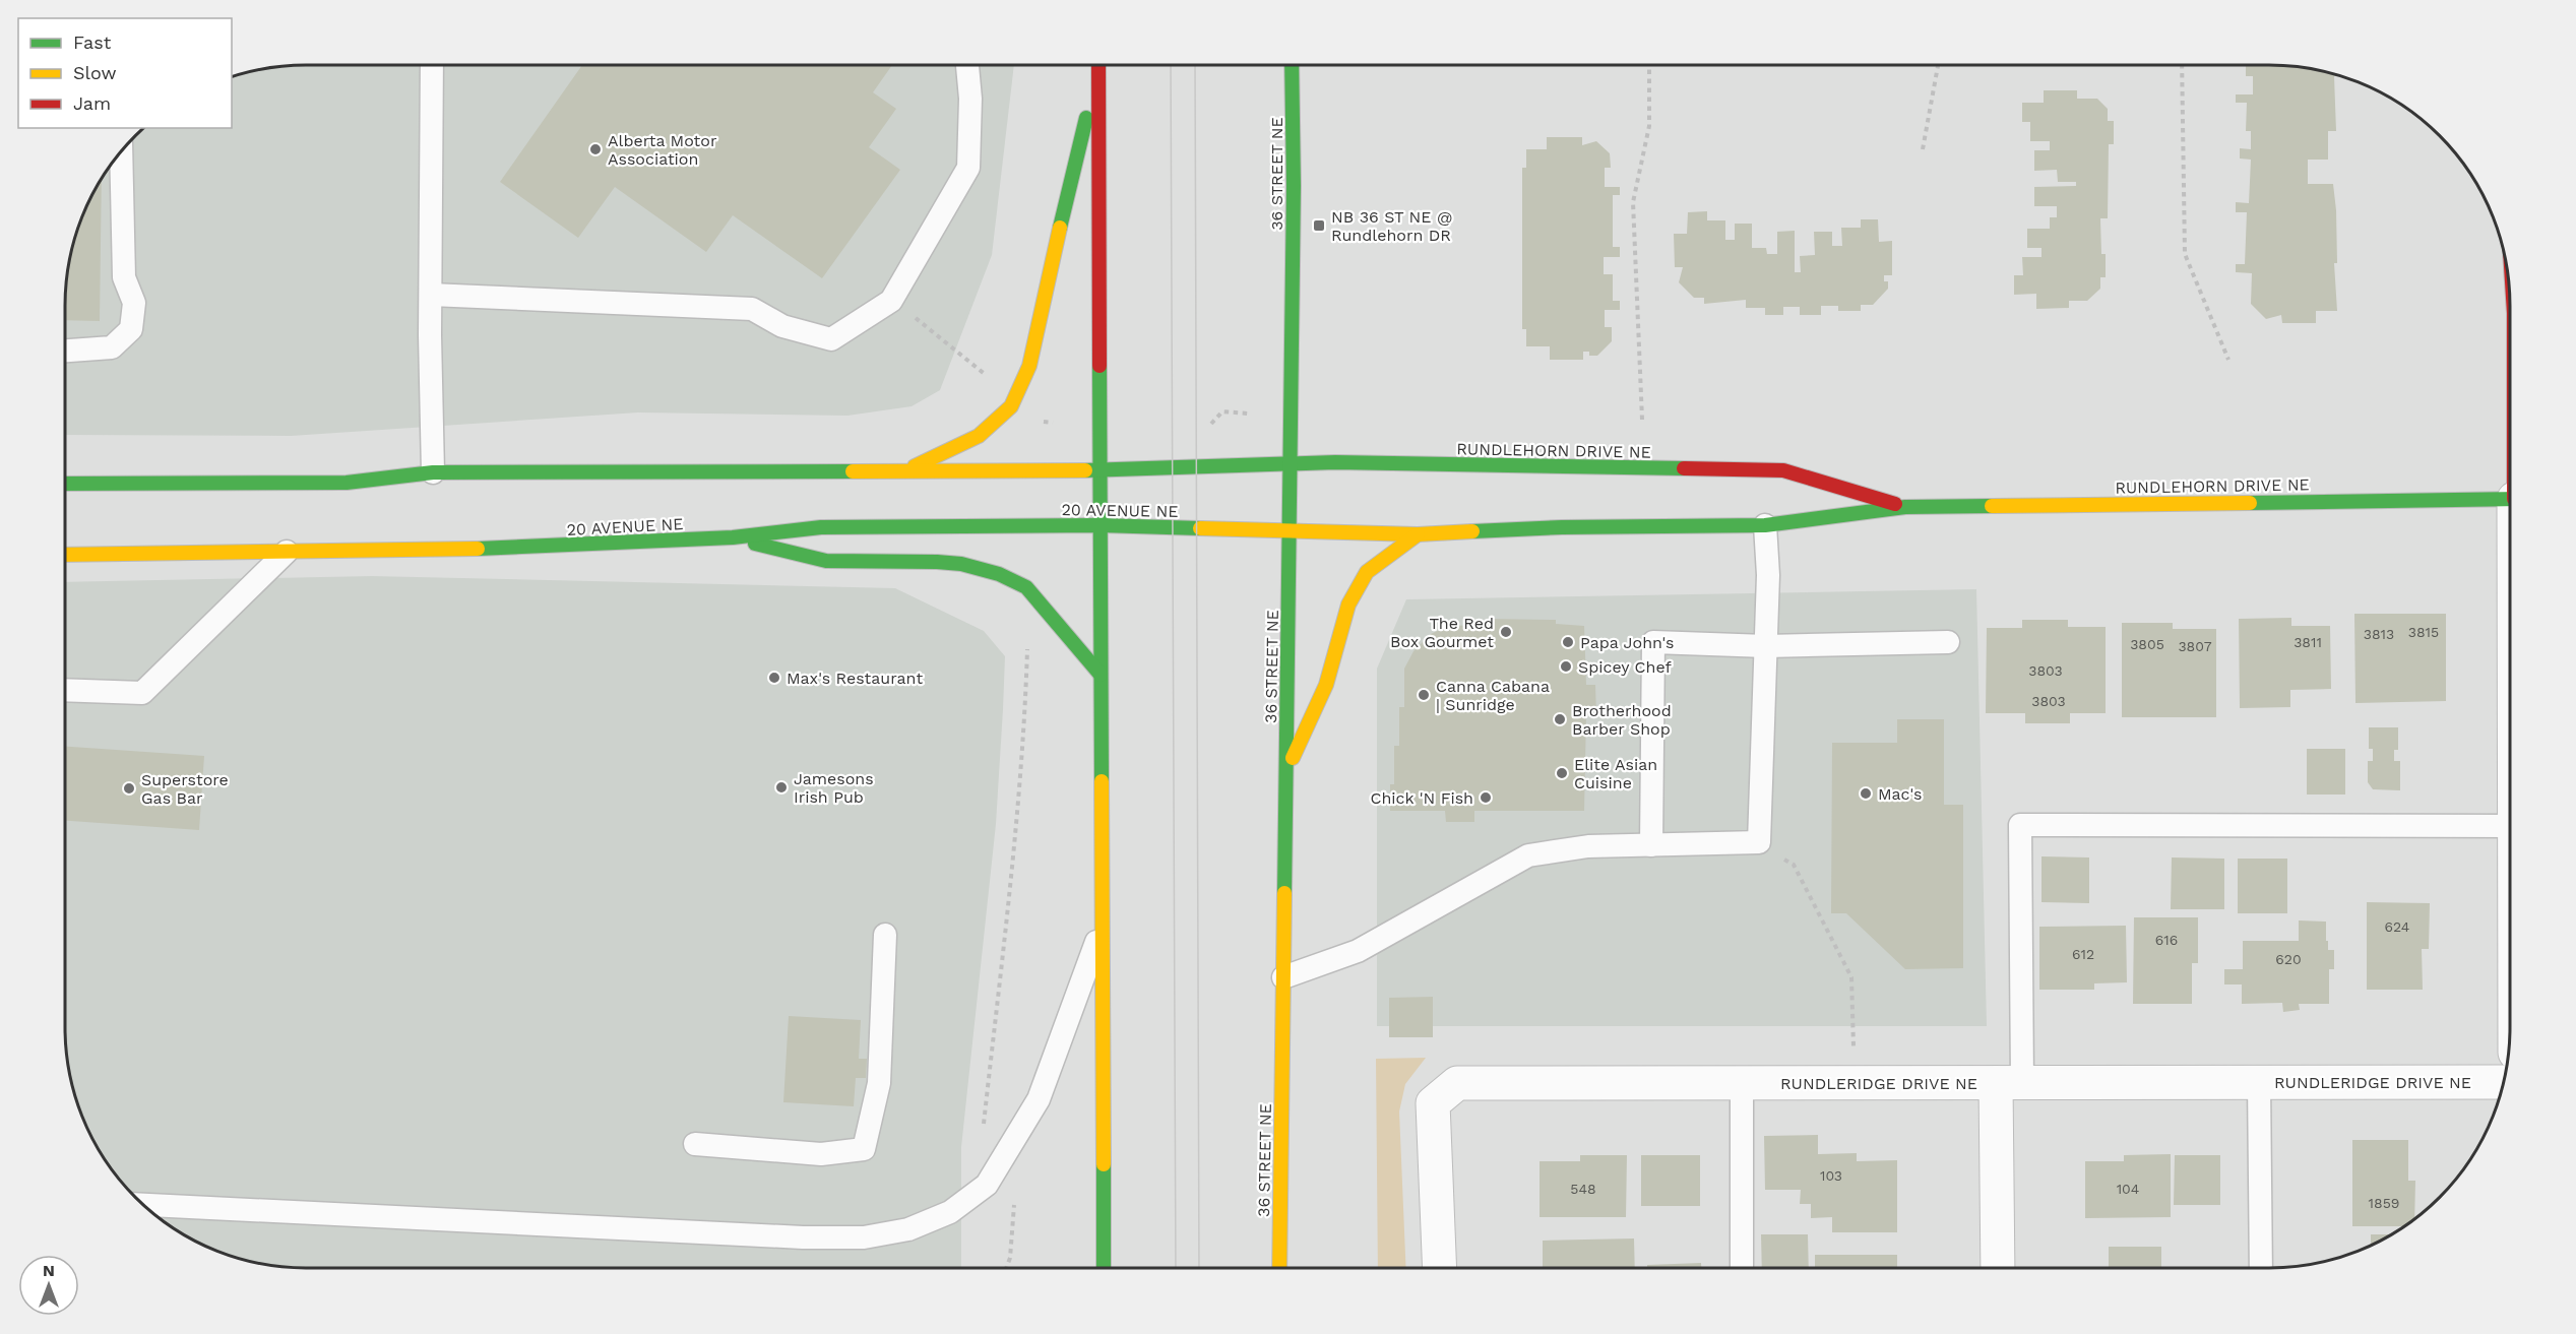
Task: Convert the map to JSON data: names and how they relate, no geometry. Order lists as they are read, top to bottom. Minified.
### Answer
{"streets":{"street":["36 STREET NE","RUNDLEHORN DRIVE NE","20 AVENUE NE","RUNDLERIDGE DRIVE NE"]},"crossings":[["36 STREET NE","RUNDLEHORN DRIVE NE"],["RUNDLEHORN DRIVE NE","20 AVENUE NE"]],"places":{"other":["Alberta Motor Association","The Red Box Gourmet","Papa John's","Spicey Chef","Max's Restaurant","Canna Cabana | Sunridge","Brotherhood Barber Shop","Elite Asian Cuisine","Jamesons Irish Pub","Superstore Gas Bar","Mac's","Chick 'N Fish"],"transit":["NB 36 ST NE @ Rundlehorn DR"]},"house_numbers":["3815","3813","3811","3805","3807","3803","3803","624","616","612","620","103","548","104","1859"],"legend":["Fast","Slow","Jam"],"north":"top"}
